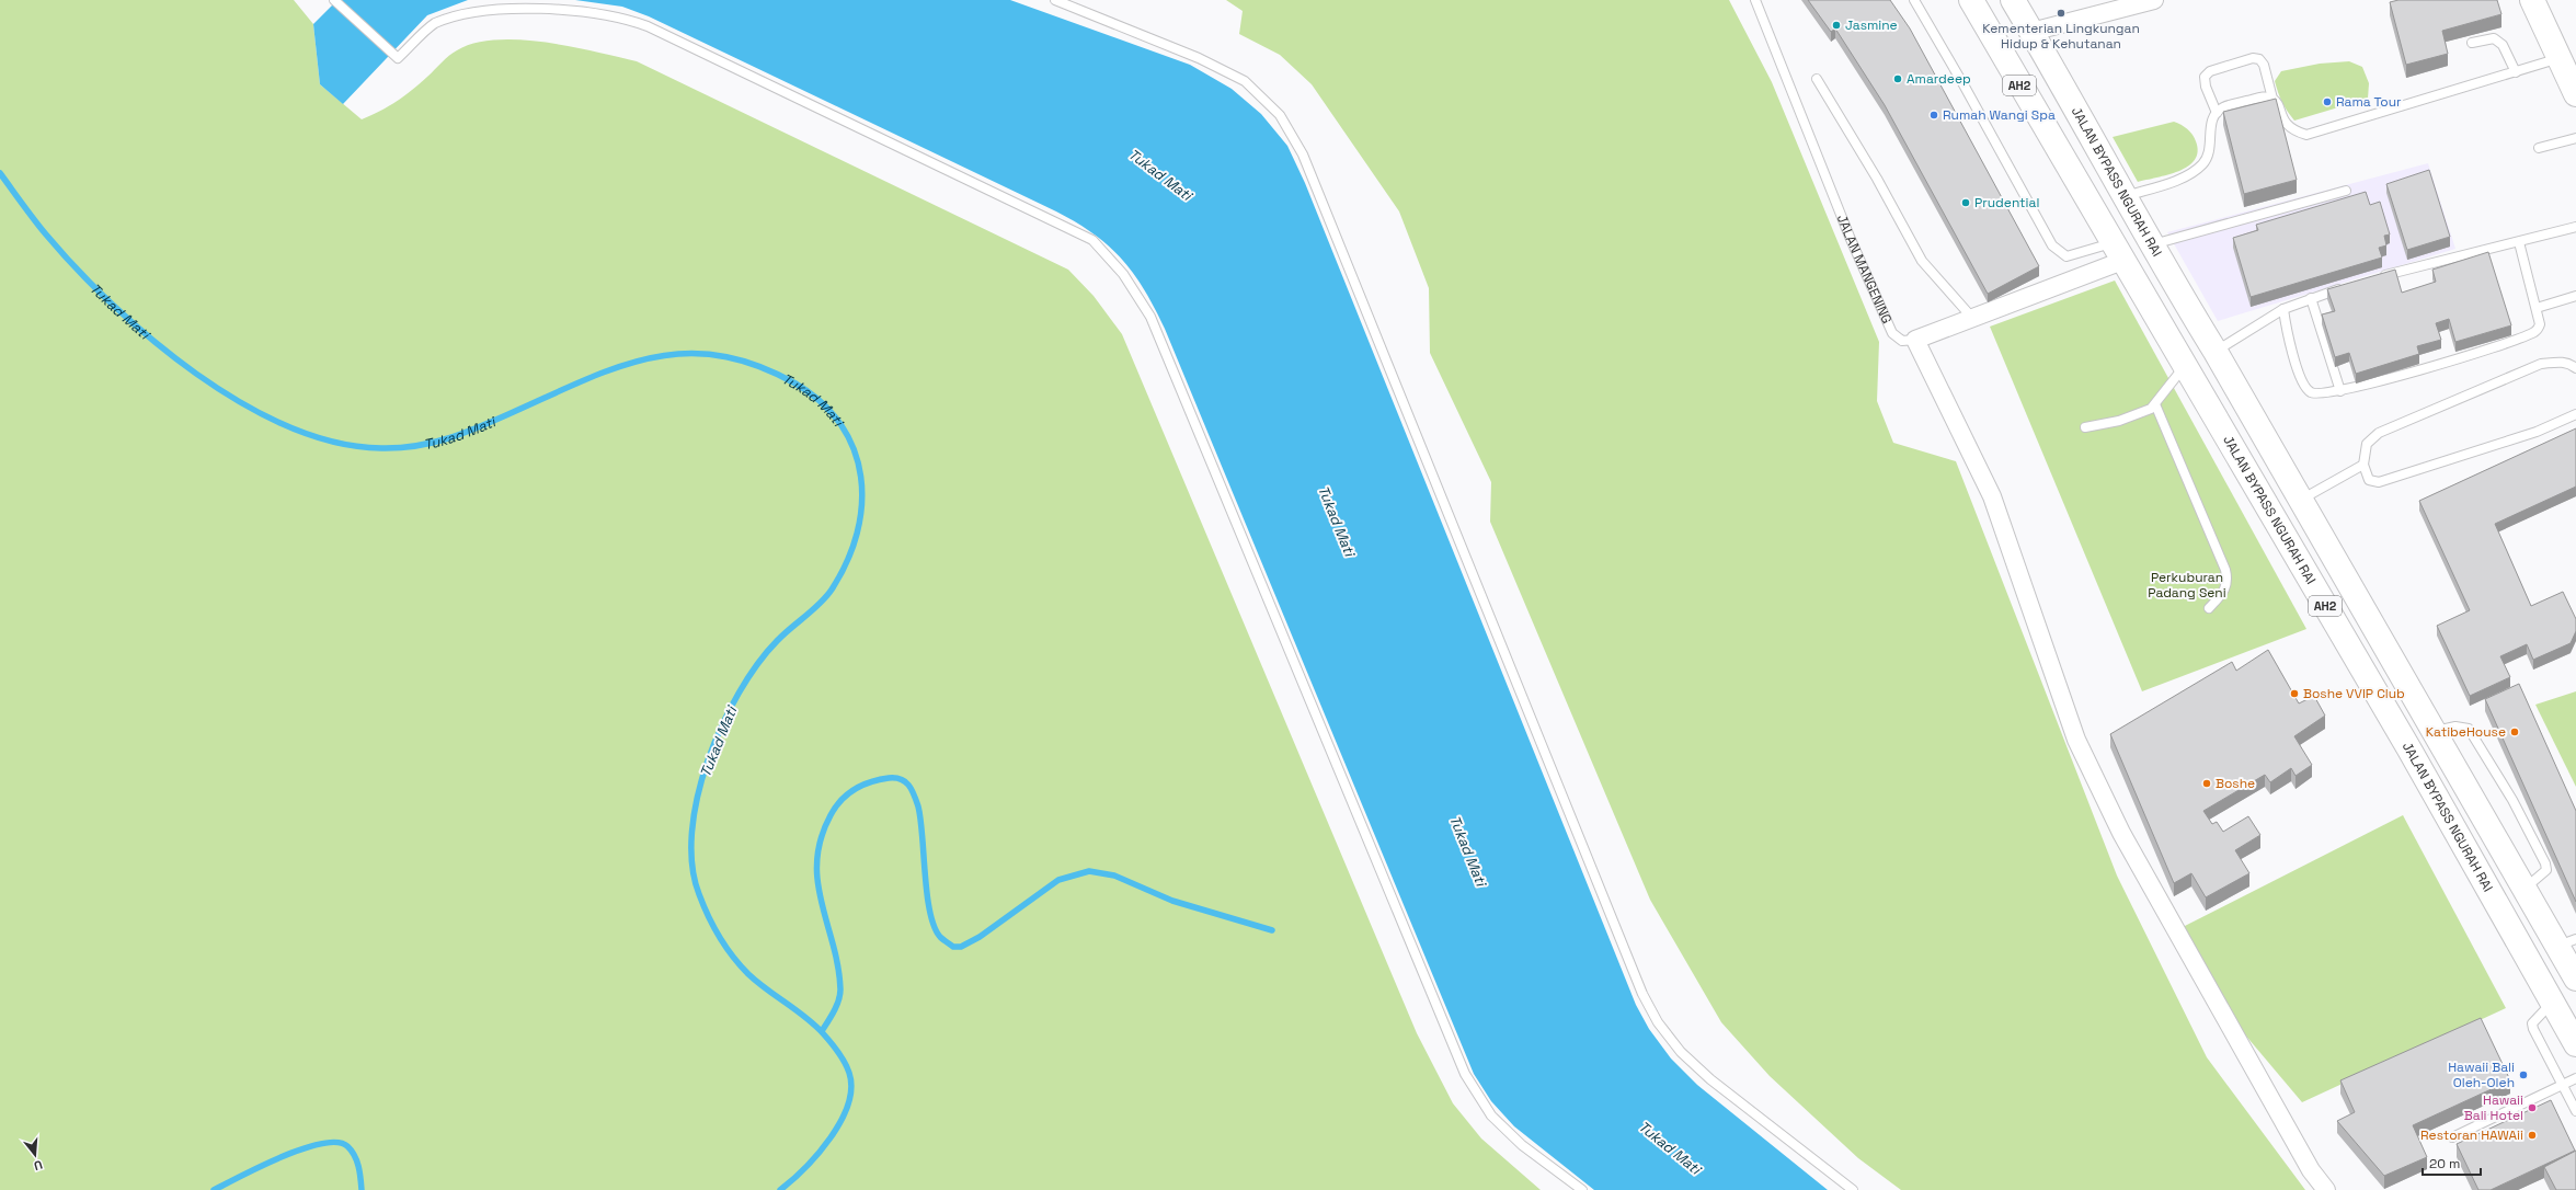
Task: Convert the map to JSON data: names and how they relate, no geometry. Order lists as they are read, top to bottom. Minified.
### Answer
{"streets":{"main road":["AH2","JALAN BYPASS NGURAH RAI"],"lane":["JALAN MANGENING"]},"water":["Tukad Mati"],"parks":["Perkuburan Padang Seni"],"places":["Kementerian Lingkungan Hidup & Kehutanan","Jasmine","Amardeep","Rama Tour","Rumah Wangi Spa","Prudential","Boshe VVIP Club","KatibeHouse","Boshe","Hawaii Bali Oleh-Oleh","Hawaii Bali Hotel","Restoran HAWAii"],"scale_bar":"20 m","north":"bottom"}
